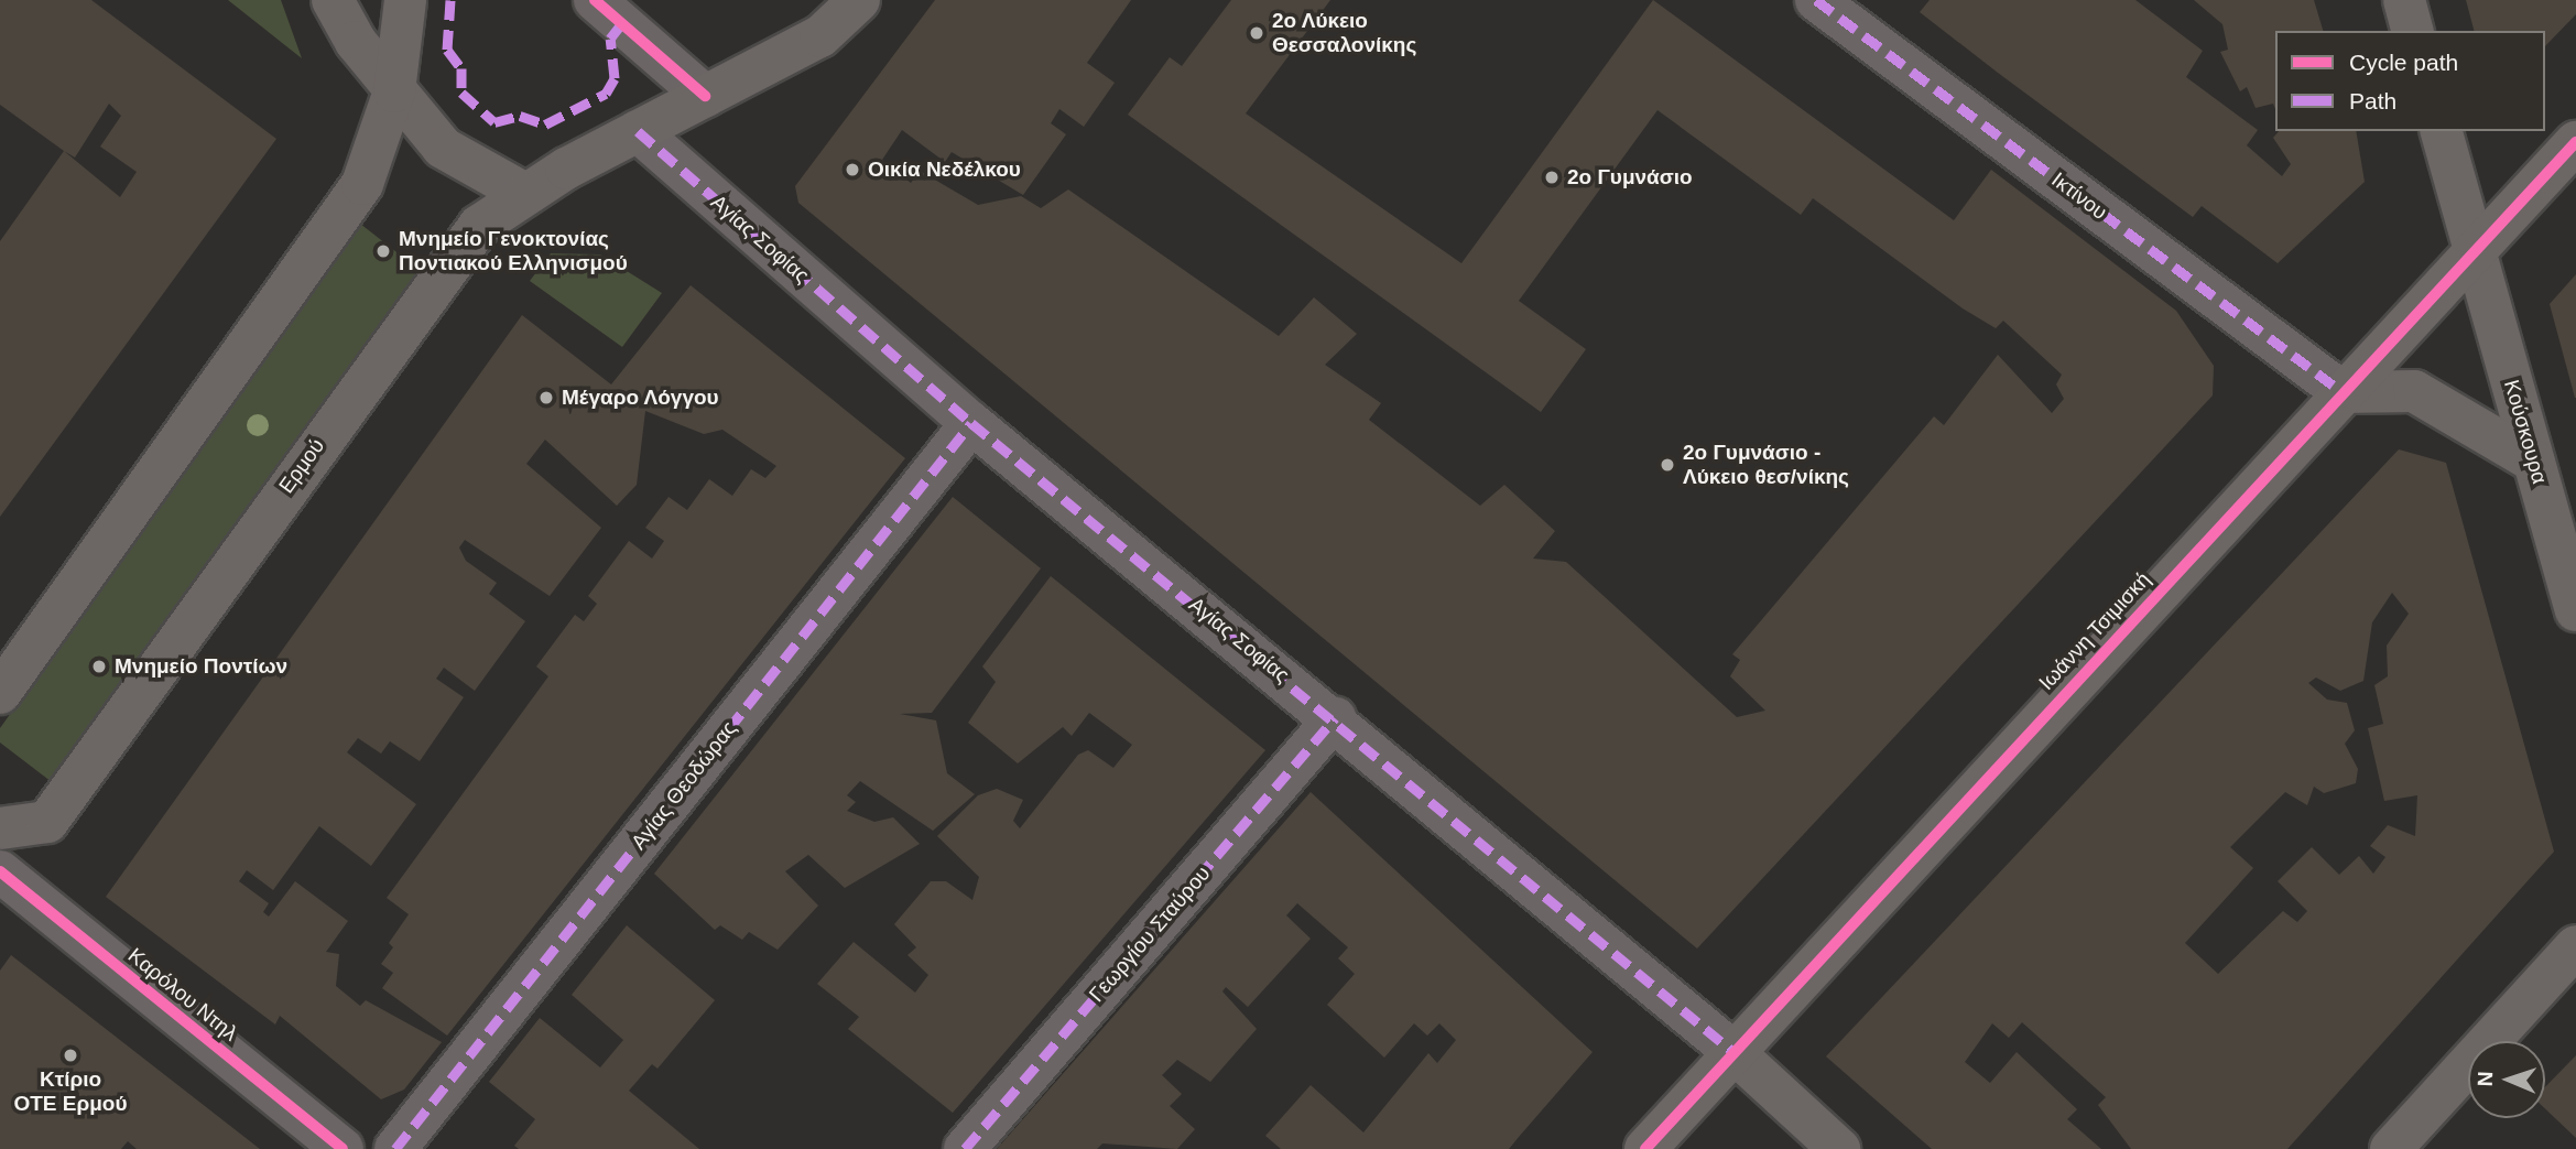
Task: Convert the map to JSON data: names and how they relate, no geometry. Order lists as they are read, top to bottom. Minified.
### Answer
{"streets":{"main road":["Αγίας Σοφίας","Κούσκουρα","Ερμού","Ιωάννη Τσιμισκή"],"street":["Ικτίνου","Αγίας Θεοδώρας","Γεωργίου Σταύρου","Καρόλου Ντηλ"]},"crossings":[["Ικτίνου","Ιωάννη Τσιμισκή"],["Αγίας Σοφίας","Ερμού"],["Αγίας Σοφίας","Ιωάννη Τσιμισκή"],["Αγίας Σοφίας","Αγίας Θεοδώρας"],["Αγίας Σοφίας","Γεωργίου Σταύρου"],["Κούσκουρα","Ιωάννη Τσιμισκή"]],"places":["2ο Λύκειο Θεσσαλονίκης","Οικία Νεδέλκου","2ο Γυμνάσιο","Μνημείο Γενοκτονίας Ποντιακού Ελληνισμού","Μέγαρο Λόγγου","2ο Γυμνάσιο - Λύκειο θεσ/νίκης","Μνημείο Ποντίων","Κτίριο ΟΤΕ Ερμού"],"legend":["Cycle path","Path"],"north":"left"}
